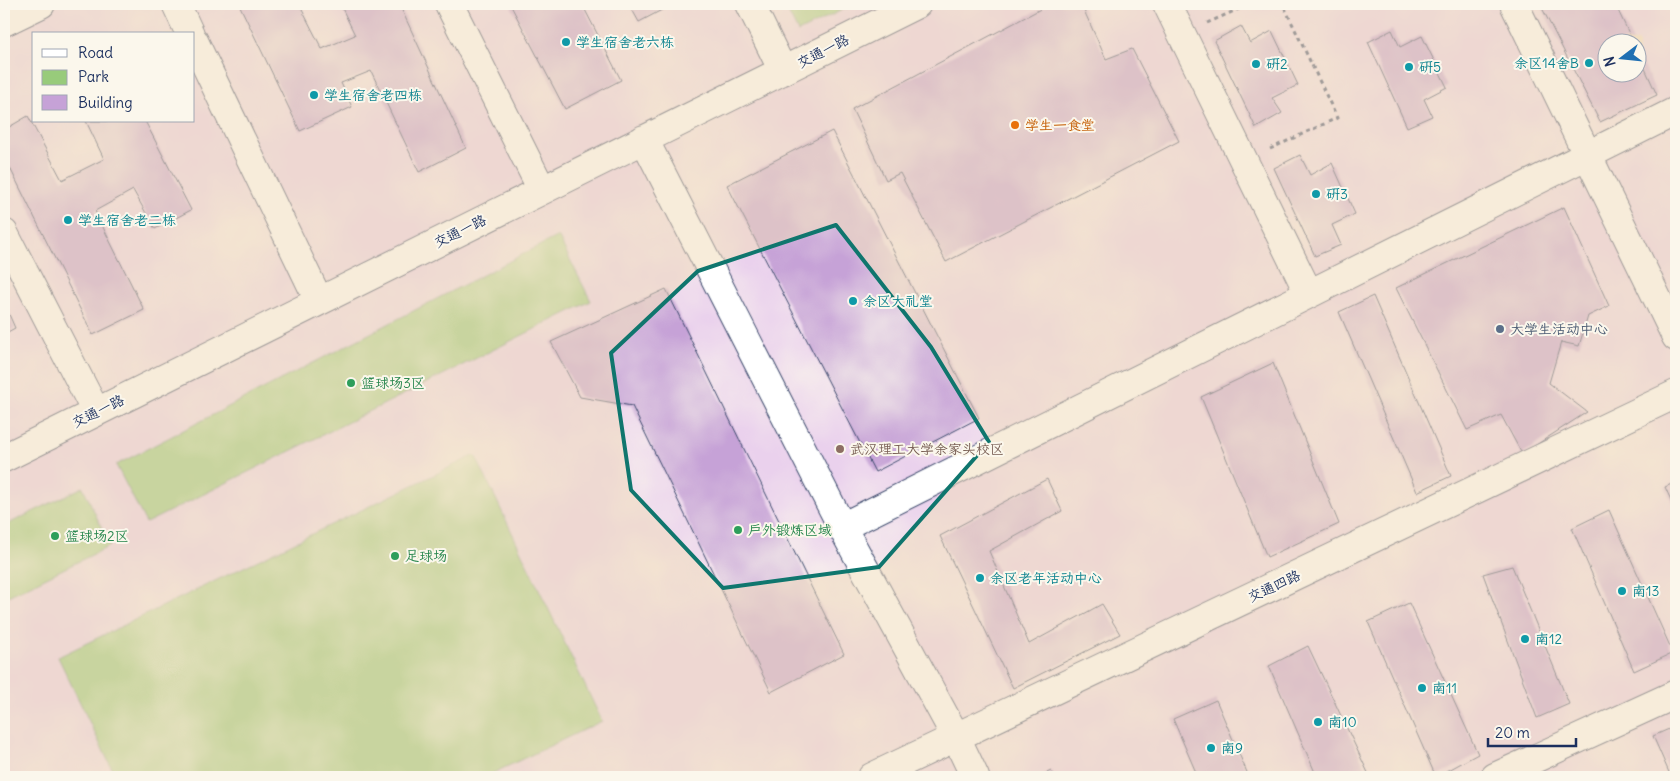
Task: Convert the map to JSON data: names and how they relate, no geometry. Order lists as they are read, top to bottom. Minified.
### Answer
{"streets":{"lane":["交通一路","交通四路"]},"places":["学生宿舍老六栋","余区14舍B","研2","研5","学生宿舍老四栋","学生一食堂","研3","学生宿舍老二栋","余区大礼堂","大学生活动中心","篮球场3区","武汉理工大学余家头校区","户外锻炼区域","篮球场2区","足球场","余区老年活动中心","南13","南12","南11","南10","南9"],"legend":["Road","Park","Building"],"scale_bar":"20 m","north":"left"}
